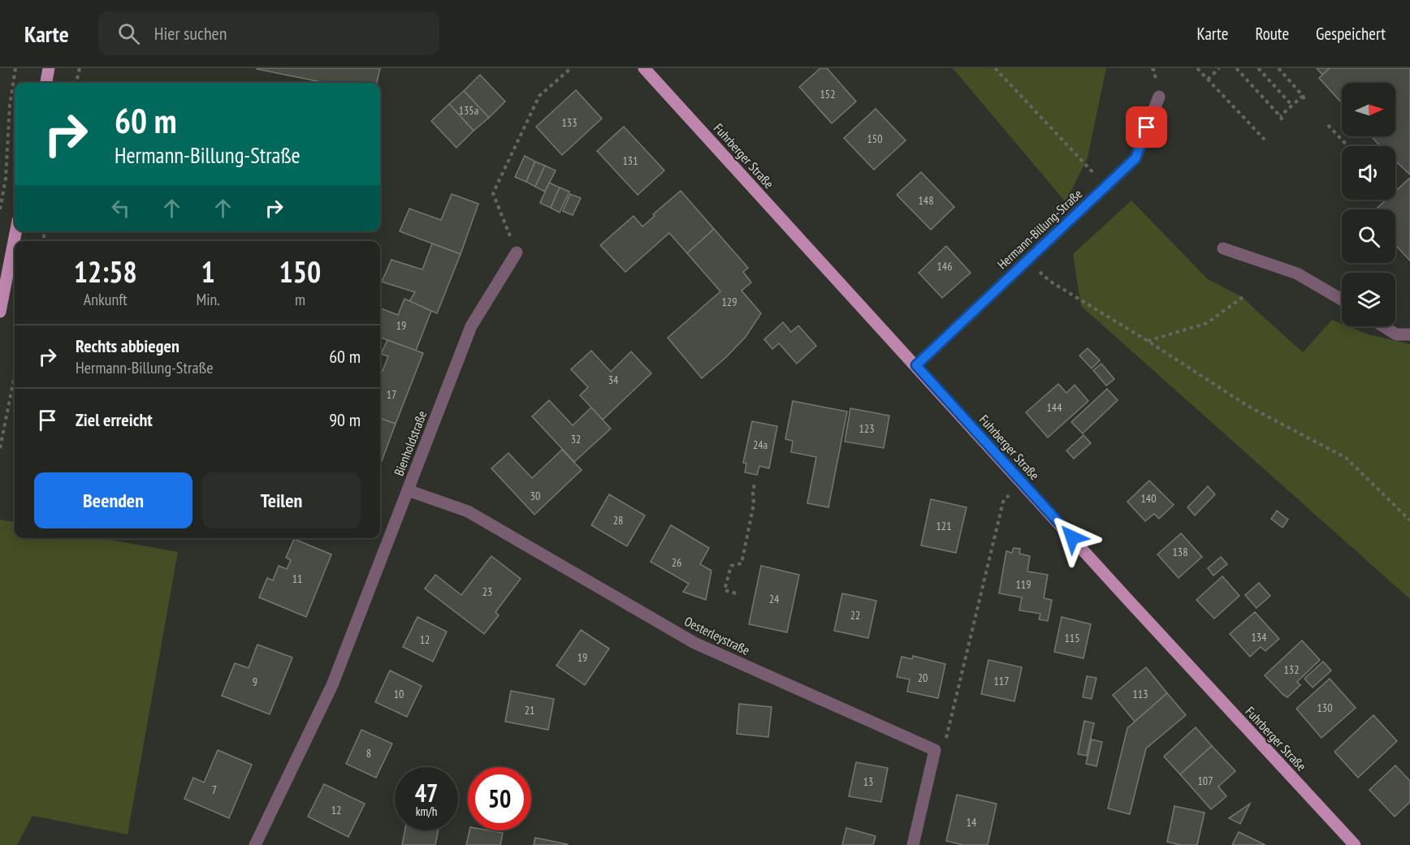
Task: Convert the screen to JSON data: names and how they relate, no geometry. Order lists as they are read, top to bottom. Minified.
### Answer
{"streets":{"main road":["Fuhrberger Straße"],"street":["Hermann-Billung-Straße","Bienholdstraße","Oesterleystraße"]},"crossings":[["Fuhrberger Straße","Hermann-Billung-Straße"],["Bienholdstraße","Oesterleystraße"]],"house_numbers":["152","135a","133","150","131","148","146","129","19","34","17","144","123","32","24a","30","140","28","121","138","26","11","119","23","24","22","134","115","12","19","132","20","117","9","10","113","130","21","8","107","13","7","12","14"],"north":"right","page":{"header":"Karte","search":"Hier suchen","nav":["Karte","Route","Gespeichert"],"turn":["60 m","Hermann-Billung-Straße"],"eta":["12:58","Ankunft","1","Min.","150","m"],"list":[{"name":"Rechts abbiegen","note":"Hermann-Billung-Straße","value":"60 m"},{"name":"Ziel erreicht","value":"90 m"}],"buttons":["Beenden","Teilen"],"speed":"47 km/h","limit":"50"}}
